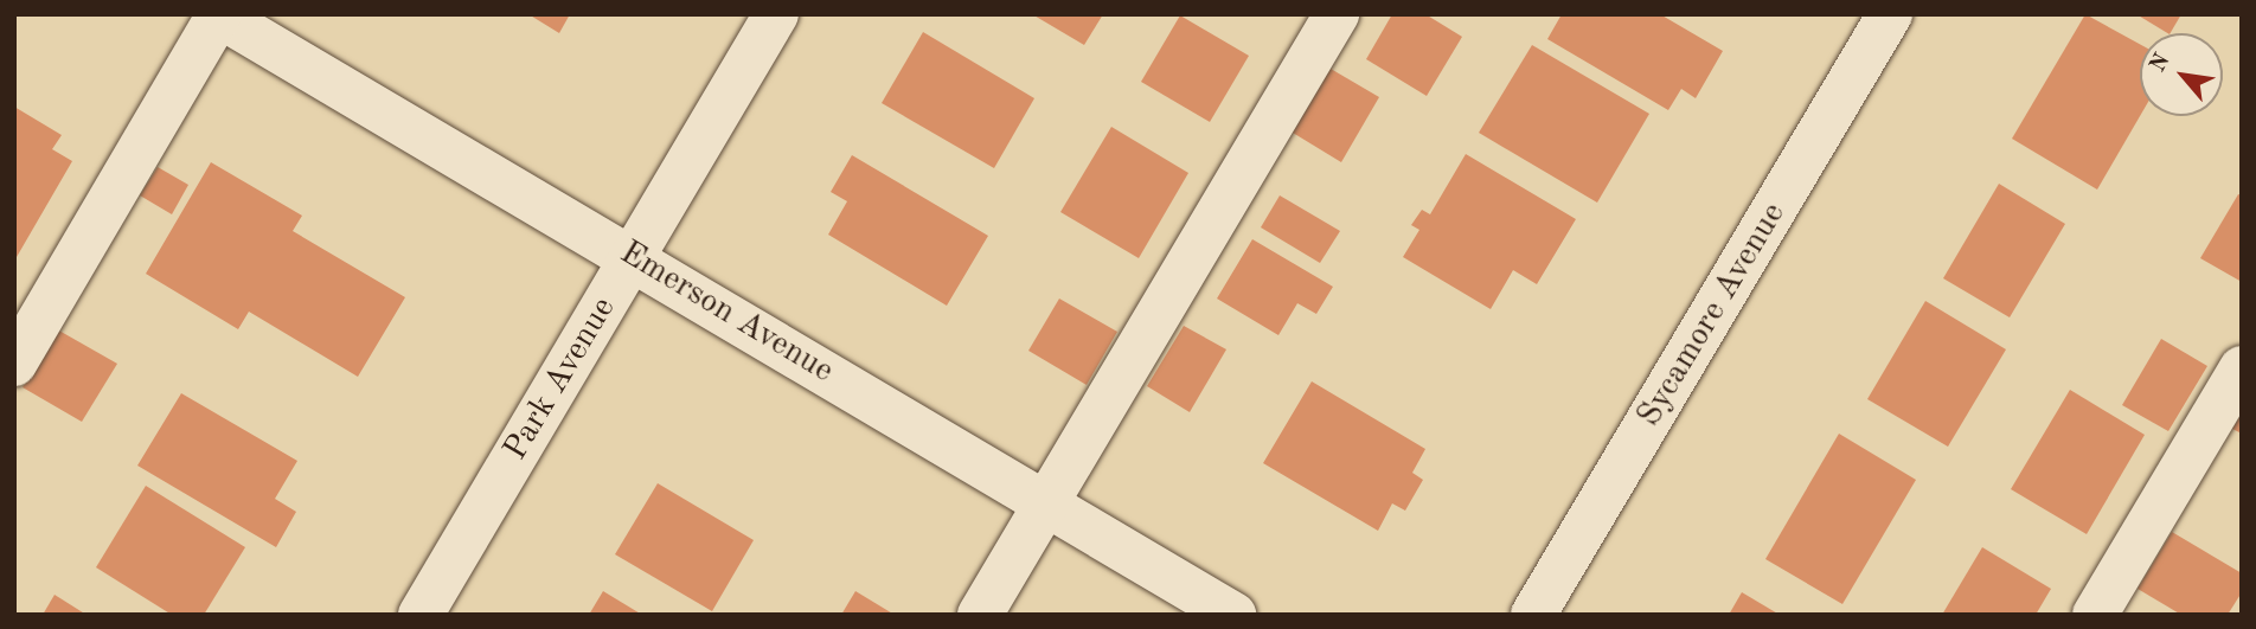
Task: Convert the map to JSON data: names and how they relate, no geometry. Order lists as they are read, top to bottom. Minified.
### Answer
{"streets":{"street":["Emerson Avenue","Sycamore Avenue","Park Avenue"]},"crossings":[["Emerson Avenue","Park Avenue"]],"north":"top left"}
